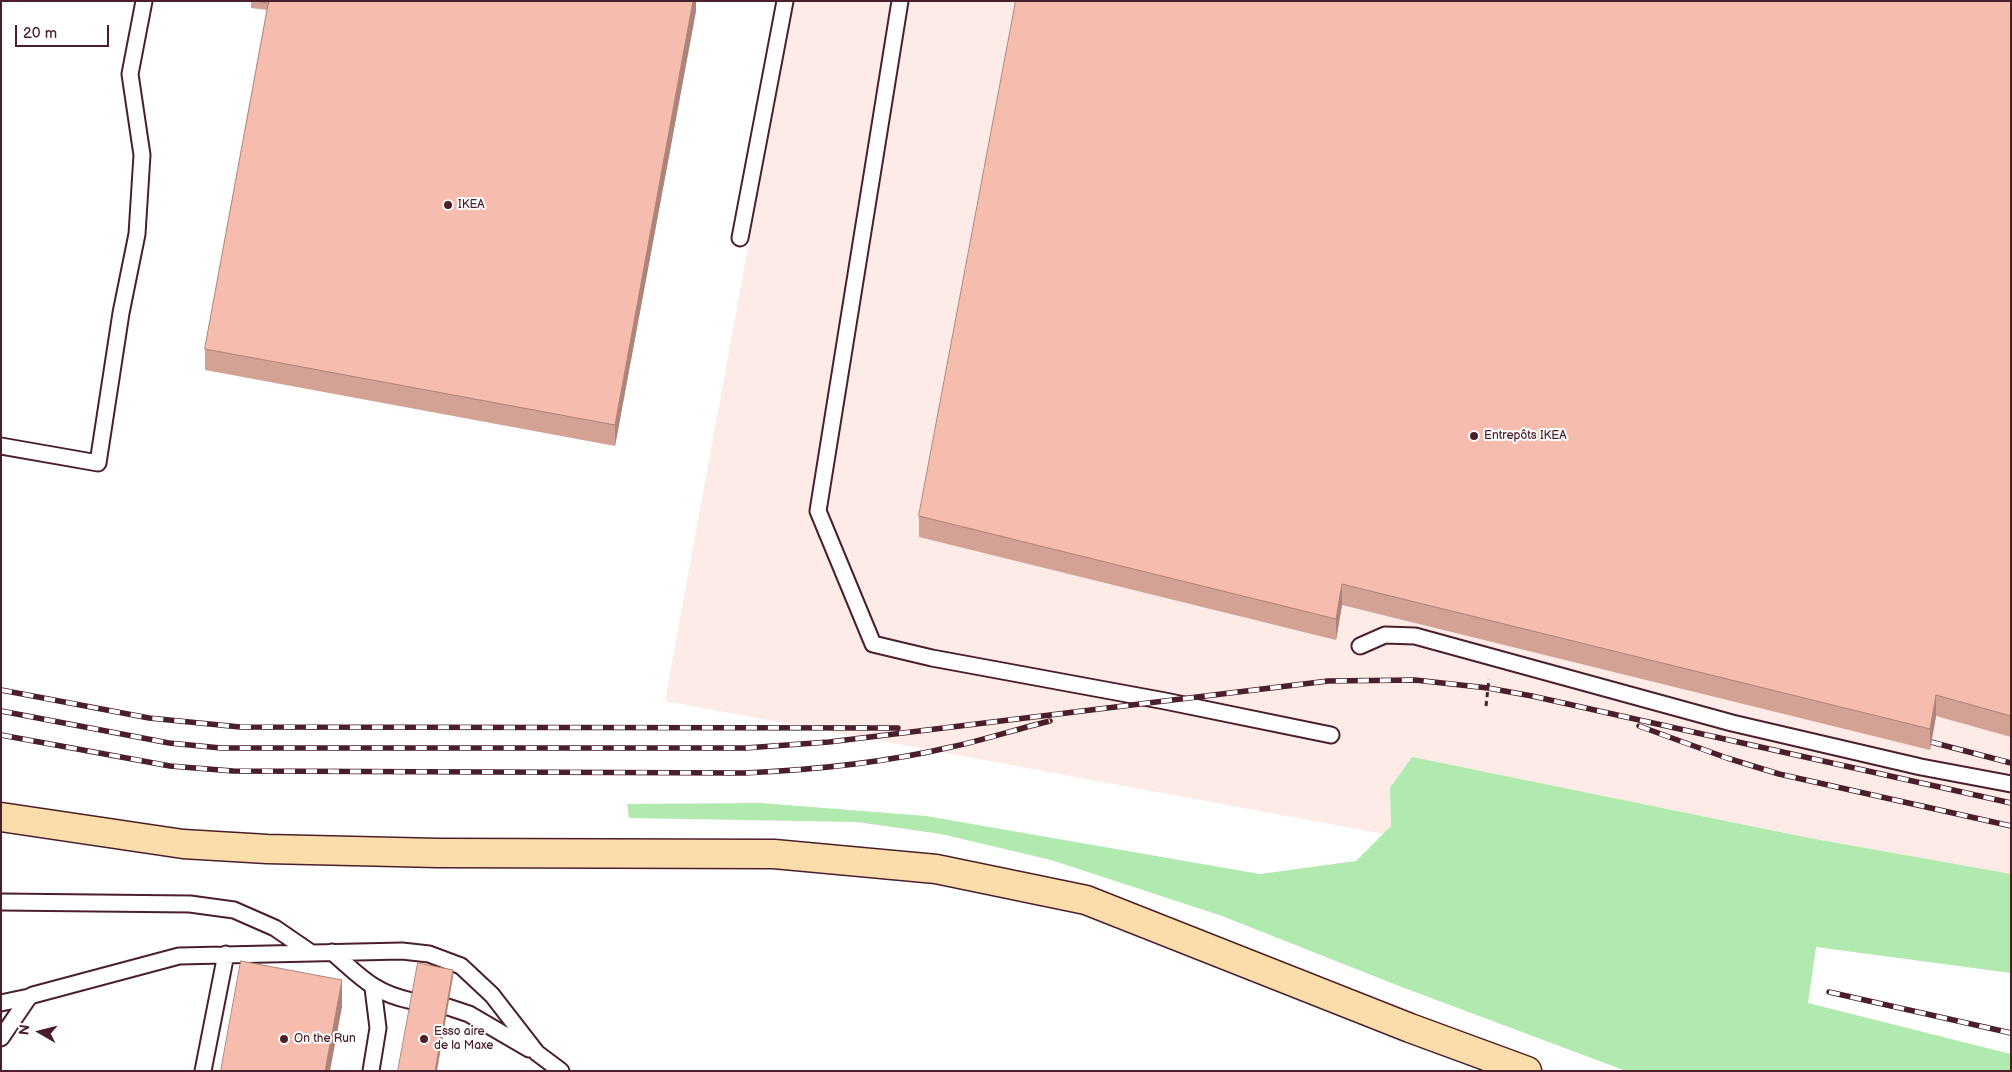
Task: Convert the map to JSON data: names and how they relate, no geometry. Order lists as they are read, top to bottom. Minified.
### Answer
{"places":["IKEA","Entrepôts IKEA","On the Run","Esso aire de la Maxe"],"scale_bar":"20 m","north":"left"}
